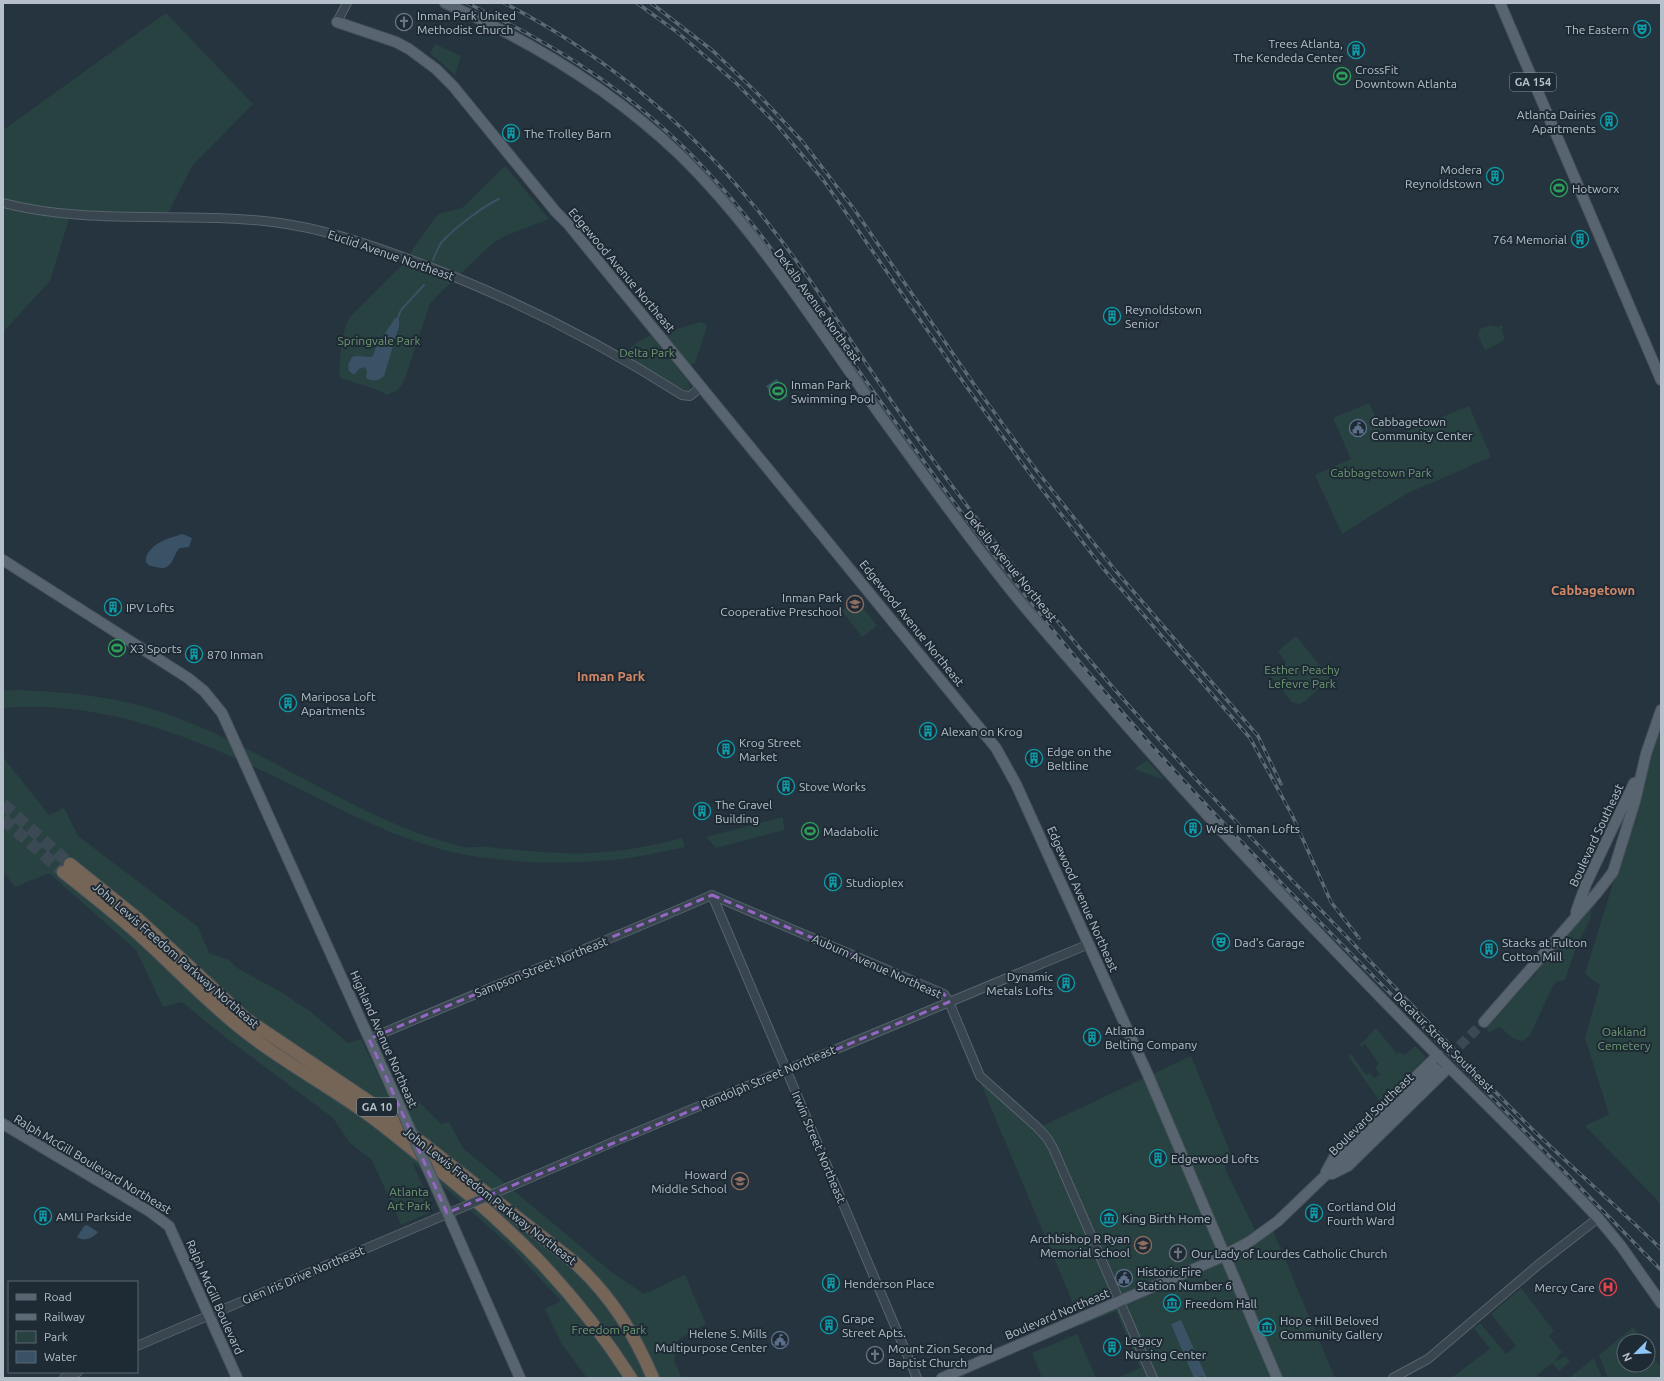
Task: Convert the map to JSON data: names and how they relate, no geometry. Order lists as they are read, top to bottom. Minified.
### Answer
{"streets":{"highway":["John Lewis Freedom Parkway Northeast","GA 10"],"main road":["GA 154","Edgewood Avenue Northeast","DeKalb Avenue Northeast","Boulevard Southeast","Highland Avenue Northeast","Decatur Street Southeast","Ralph McGill Boulevard Northeast","Ralph McGill Boulevard","Boulevard Northeast"],"street":["Euclid Avenue Northeast","Auburn Avenue Northeast","Sampson Street Northeast","Randolph Street Northeast","Irwin Street Northeast","Glen Iris Drive Northeast"]},"crossings":[["Euclid Avenue Northeast","Edgewood Avenue Northeast"],["Edgewood Avenue Northeast","Boulevard Southeast"],["Edgewood Avenue Northeast","Randolph Street Northeast"],["Edgewood Avenue Northeast","Boulevard Northeast"],["DeKalb Avenue Northeast","Decatur Street Southeast"],["Boulevard Southeast","Decatur Street Southeast"],["Boulevard Southeast","Boulevard Northeast"],["Auburn Avenue Northeast","Sampson Street Northeast"],["Auburn Avenue Northeast","Randolph Street Northeast"],["Auburn Avenue Northeast","Irwin Street Northeast"],["Auburn Avenue Northeast","Boulevard Northeast"],["Sampson Street Northeast","Highland Avenue Northeast"],["Sampson Street Northeast","Irwin Street Northeast"],["Highland Avenue Northeast","Randolph Street Northeast"],["Highland Avenue Northeast","Glen Iris Drive Northeast"],["Randolph Street Northeast","Irwin Street Northeast"],["Randolph Street Northeast","Glen Iris Drive Northeast"],["Ralph McGill Boulevard Northeast","Ralph McGill Boulevard"],["Glen Iris Drive Northeast","Ralph McGill Boulevard"]],"districts":["Cabbagetown","Inman Park"],"parks":["Springvale Park","Delta Park","Cabbagetown Park","Esther Peachy Lefevre Park","Oakland Cemetery","Atlanta Art Park","Freedom Park"],"places":{"church":["Inman Park United Methodist Church","Our Lady of Lourdes Catholic Church","Mount Zion Second Baptist Church"],"theatre":["The Eastern","Dad's Garage"],"building":["Trees Atlanta, The Kendeda Center","Atlanta Dairies Apartments","The Trolley Barn","Modera Reynoldstown","764 Memorial","Reynoldstown Senior","IPV Lofts","870 Inman","Mariposa Loft Apartments","Alexan on Krog","Krog Street Market","Edge on the Beltline","Stove Works","The Gravel Building","West Inman Lofts","Studioplex","Stacks at Fulton Cotton Mill","Dynamic Metals Lofts","Atlanta Belting Company","Edgewood Lofts","Cortland Old Fourth Ward","AMLI Parkside","Henderson Place","Grape Street Apts.","Legacy Nursing Center"],"sports":["CrossFit Downtown Atlanta","Hotworx","Inman Park Swimming Pool","X3 Sports","Madabolic"],"public building":["Cabbagetown Community Center","Historic Fire Station Number 6","Helene S. Mills Multipurpose Center"],"school or university":["Inman Park Cooperative Preschool","Howard Middle School","Archbishop R Ryan Memorial School"],"museum":["King Birth Home","Freedom Hall","Hop e Hill Beloved Community Gallery"],"hospital":["Mercy Care"]},"legend":["Road","Railway","Park","Water"],"north":"bottom left"}
